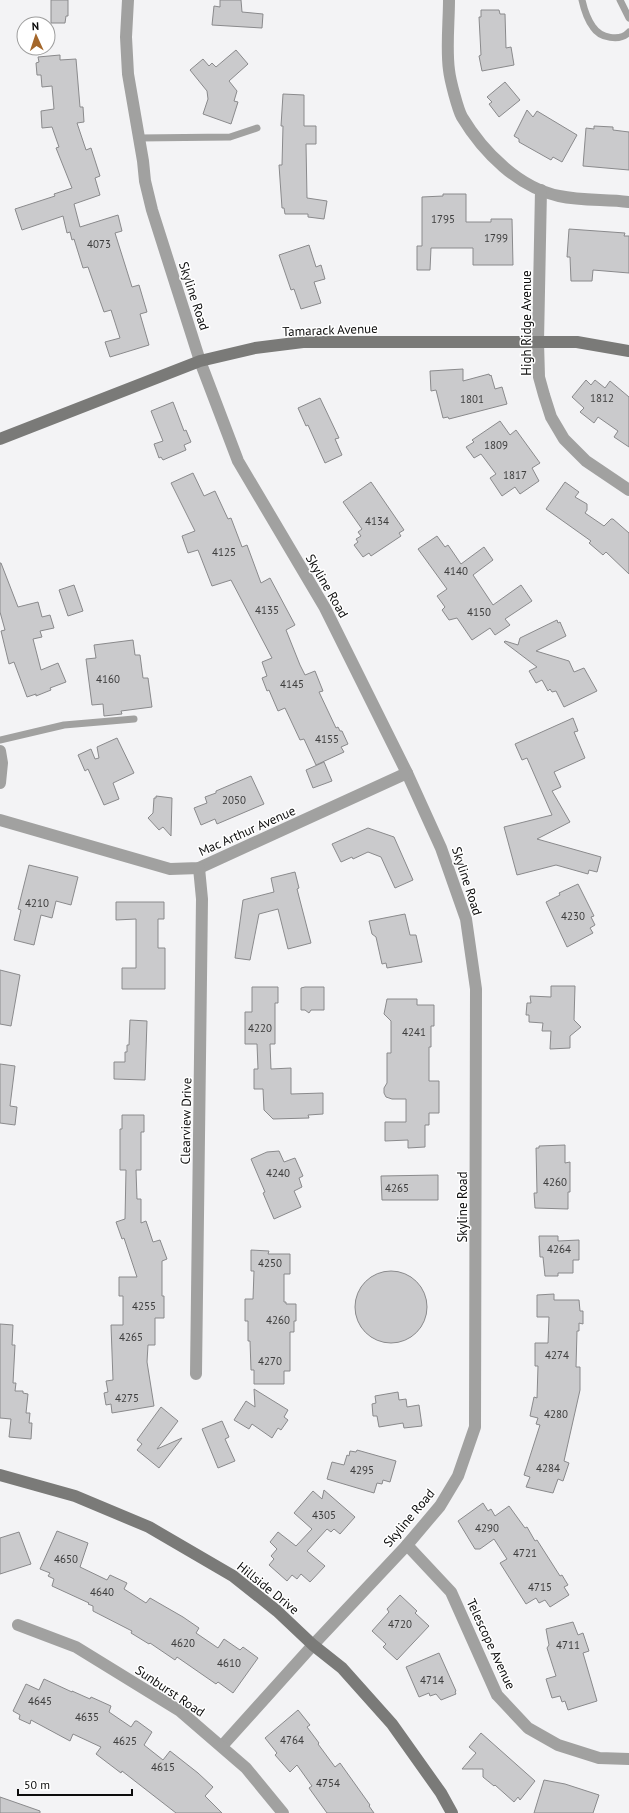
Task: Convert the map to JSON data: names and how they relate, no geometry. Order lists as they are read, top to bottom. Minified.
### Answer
{"streets":{"main road":["Tamarack Avenue","Hillside Drive"],"street":["Skyline Road","High Ridge Avenue","Mac Arthur Avenue","Clearview Drive","Telescope Avenue","Sunburst Road"]},"crossings":[["Skyline Road","Tamarack Avenue"],["Skyline Road","Mac Arthur Avenue"],["Skyline Road","Hillside Drive"],["Skyline Road","Telescope Avenue"],["Skyline Road","Sunburst Road"],["High Ridge Avenue","Tamarack Avenue"],["Mac Arthur Avenue","Clearview Drive"]],"house_numbers":["1795","1799","4073","1812","1801","1809","1817","4134","4125","4140","4135","4150","4160","4145","4155","2050","4210","4230","4220","4241","4240","4260","4265","4264","4250","4255","4260","4265","4274","4270","4275","4280","4284","4295","4305","4290","4721","4650","4715","4640","4720","4620","4711","4610","4714","4645","4635","4764","4625","4615","4754"],"scale_bar":"50 m","north":"top"}
